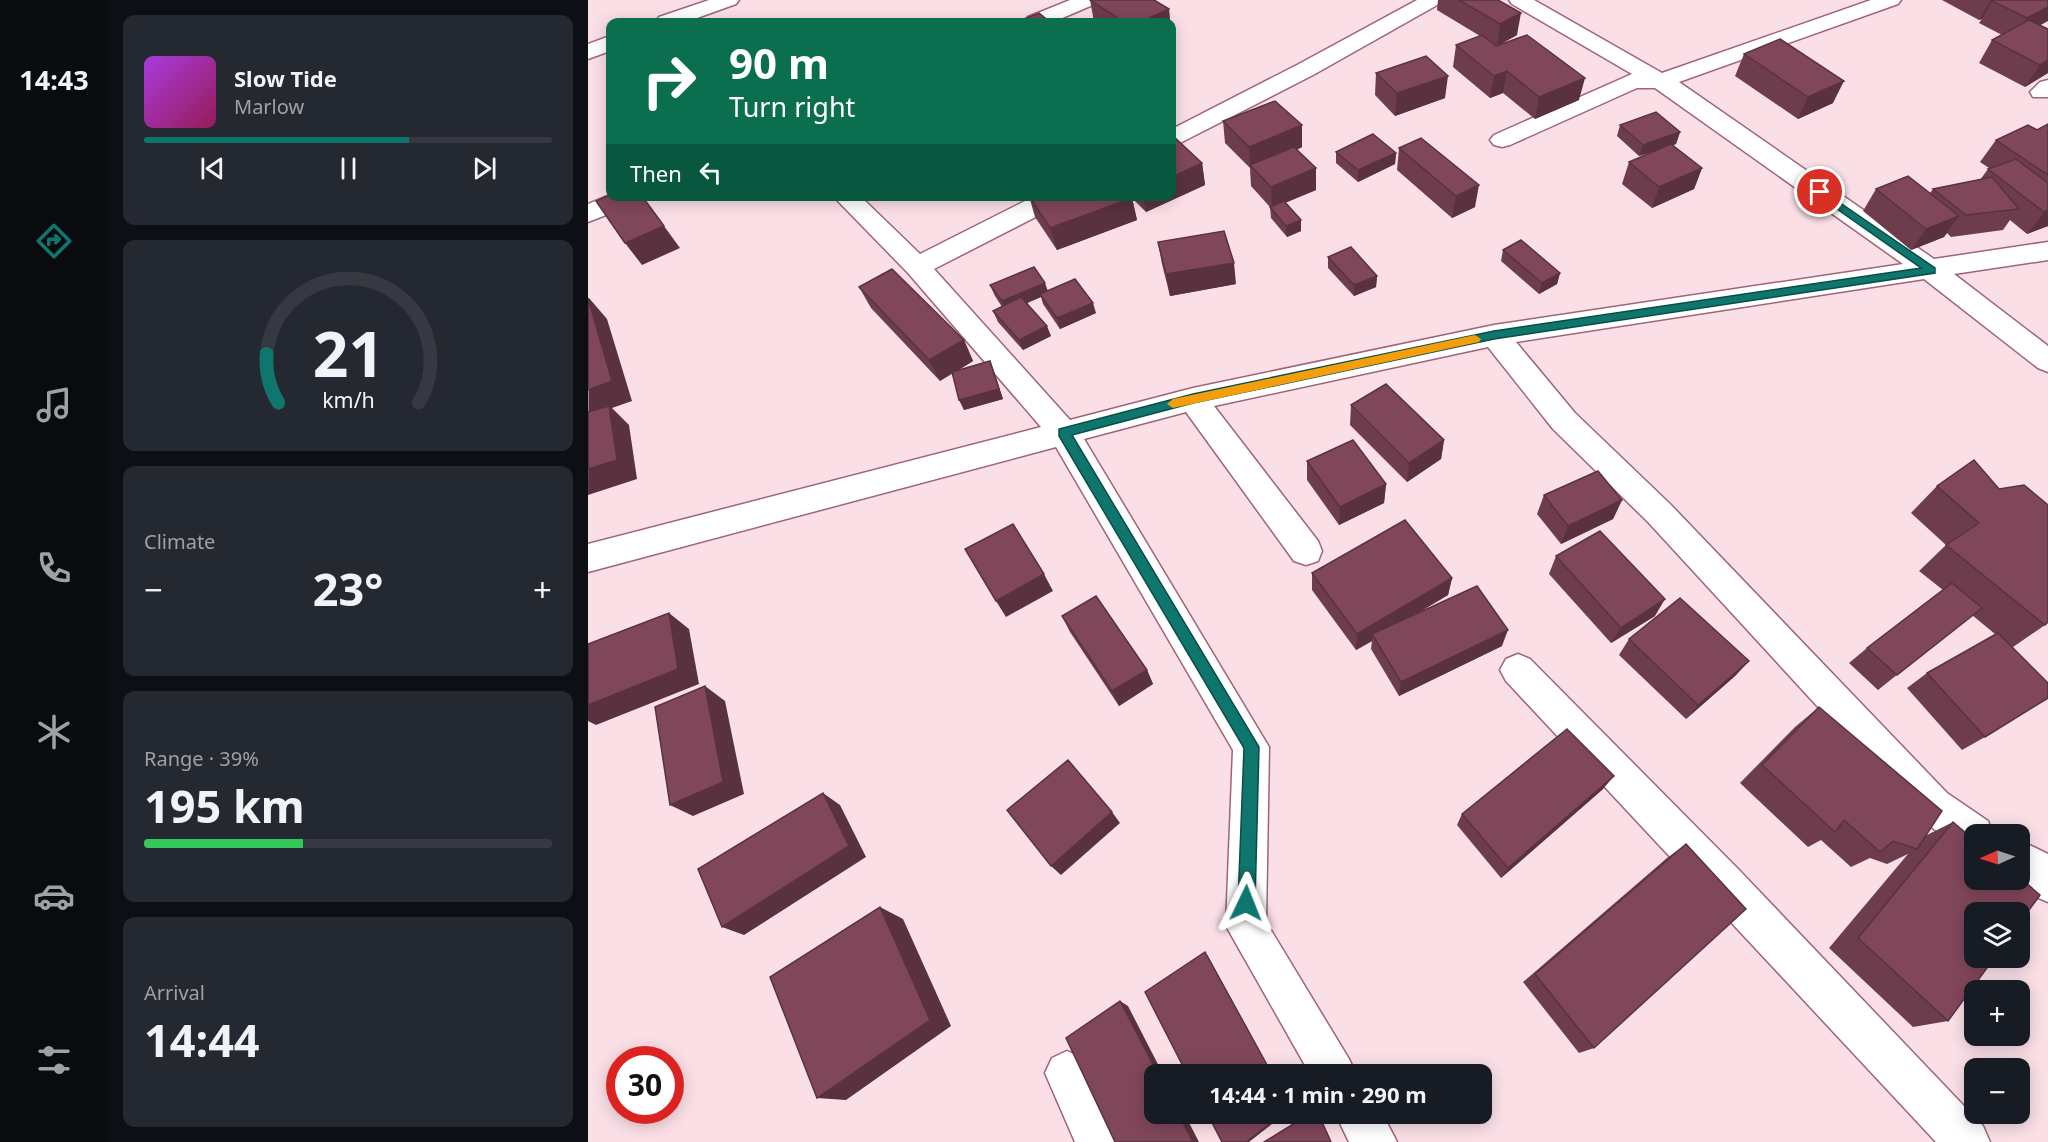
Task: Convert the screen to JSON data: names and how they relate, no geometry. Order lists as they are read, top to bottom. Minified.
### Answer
{"north":"left","page":{"tabs":"14:43","turn":["90 m","Turn right"],"song":["Slow Tide","Marlow"],"then":"Then","tile":["Climate",["Range · 39%","195 km"],["Arrival","14:44"]],"heat":["−","23°","+"],"map_buttons":["+","−"],"limit":"30","trip":"14:44 · 1 min · 290 m","gauge":["21","km/h"]}}
